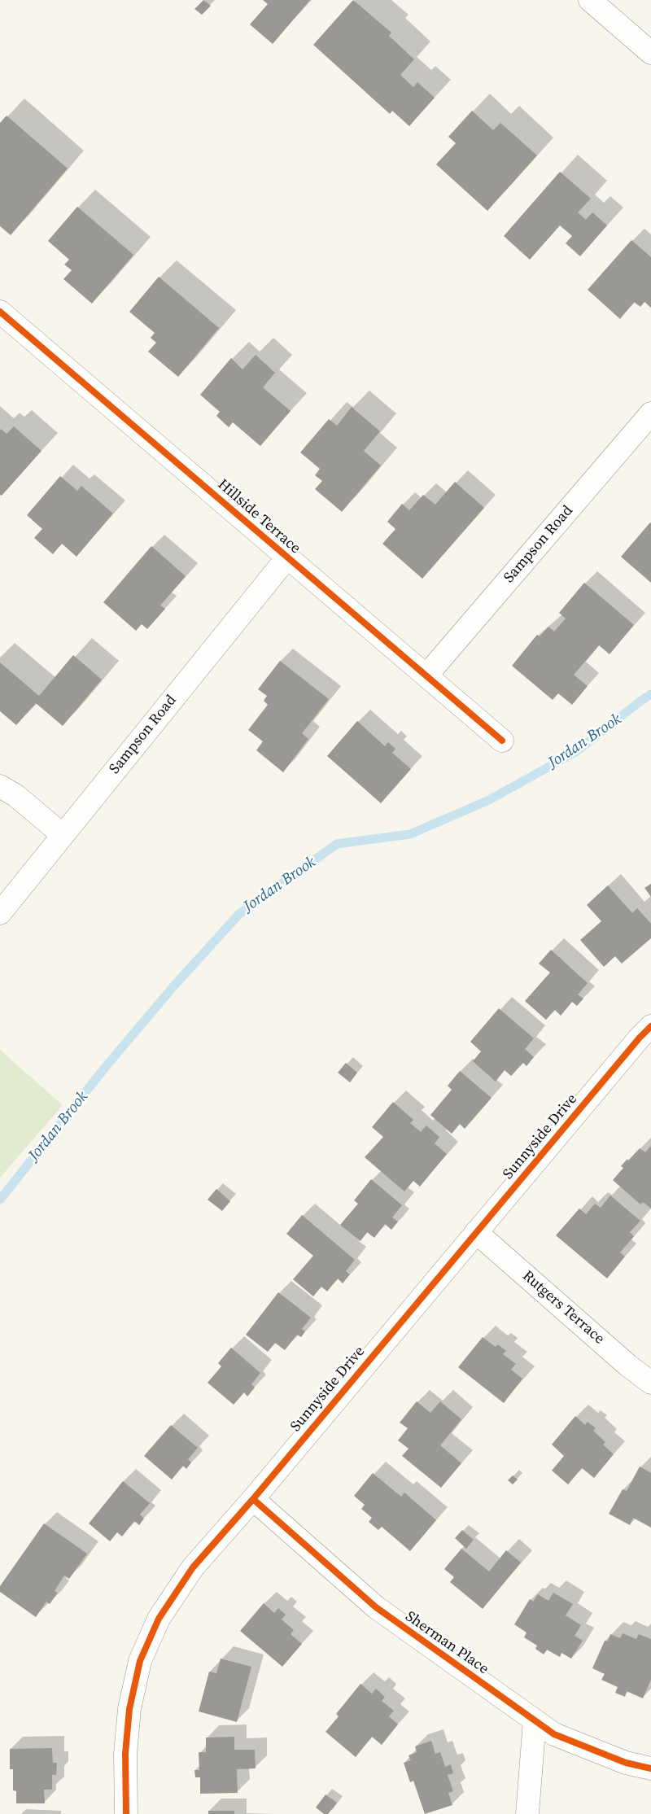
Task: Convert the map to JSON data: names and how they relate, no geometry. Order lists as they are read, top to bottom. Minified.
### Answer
{"streets":{"street":["Hillside Terrace","Sampson Road","Sunnyside Drive","Rutgers Terrace","Sherman Place"]},"crossings":[["Hillside Terrace","Sampson Road"],["Sunnyside Drive","Rutgers Terrace"],["Sunnyside Drive","Sherman Place"]],"water":["Jordan Brook"]}
